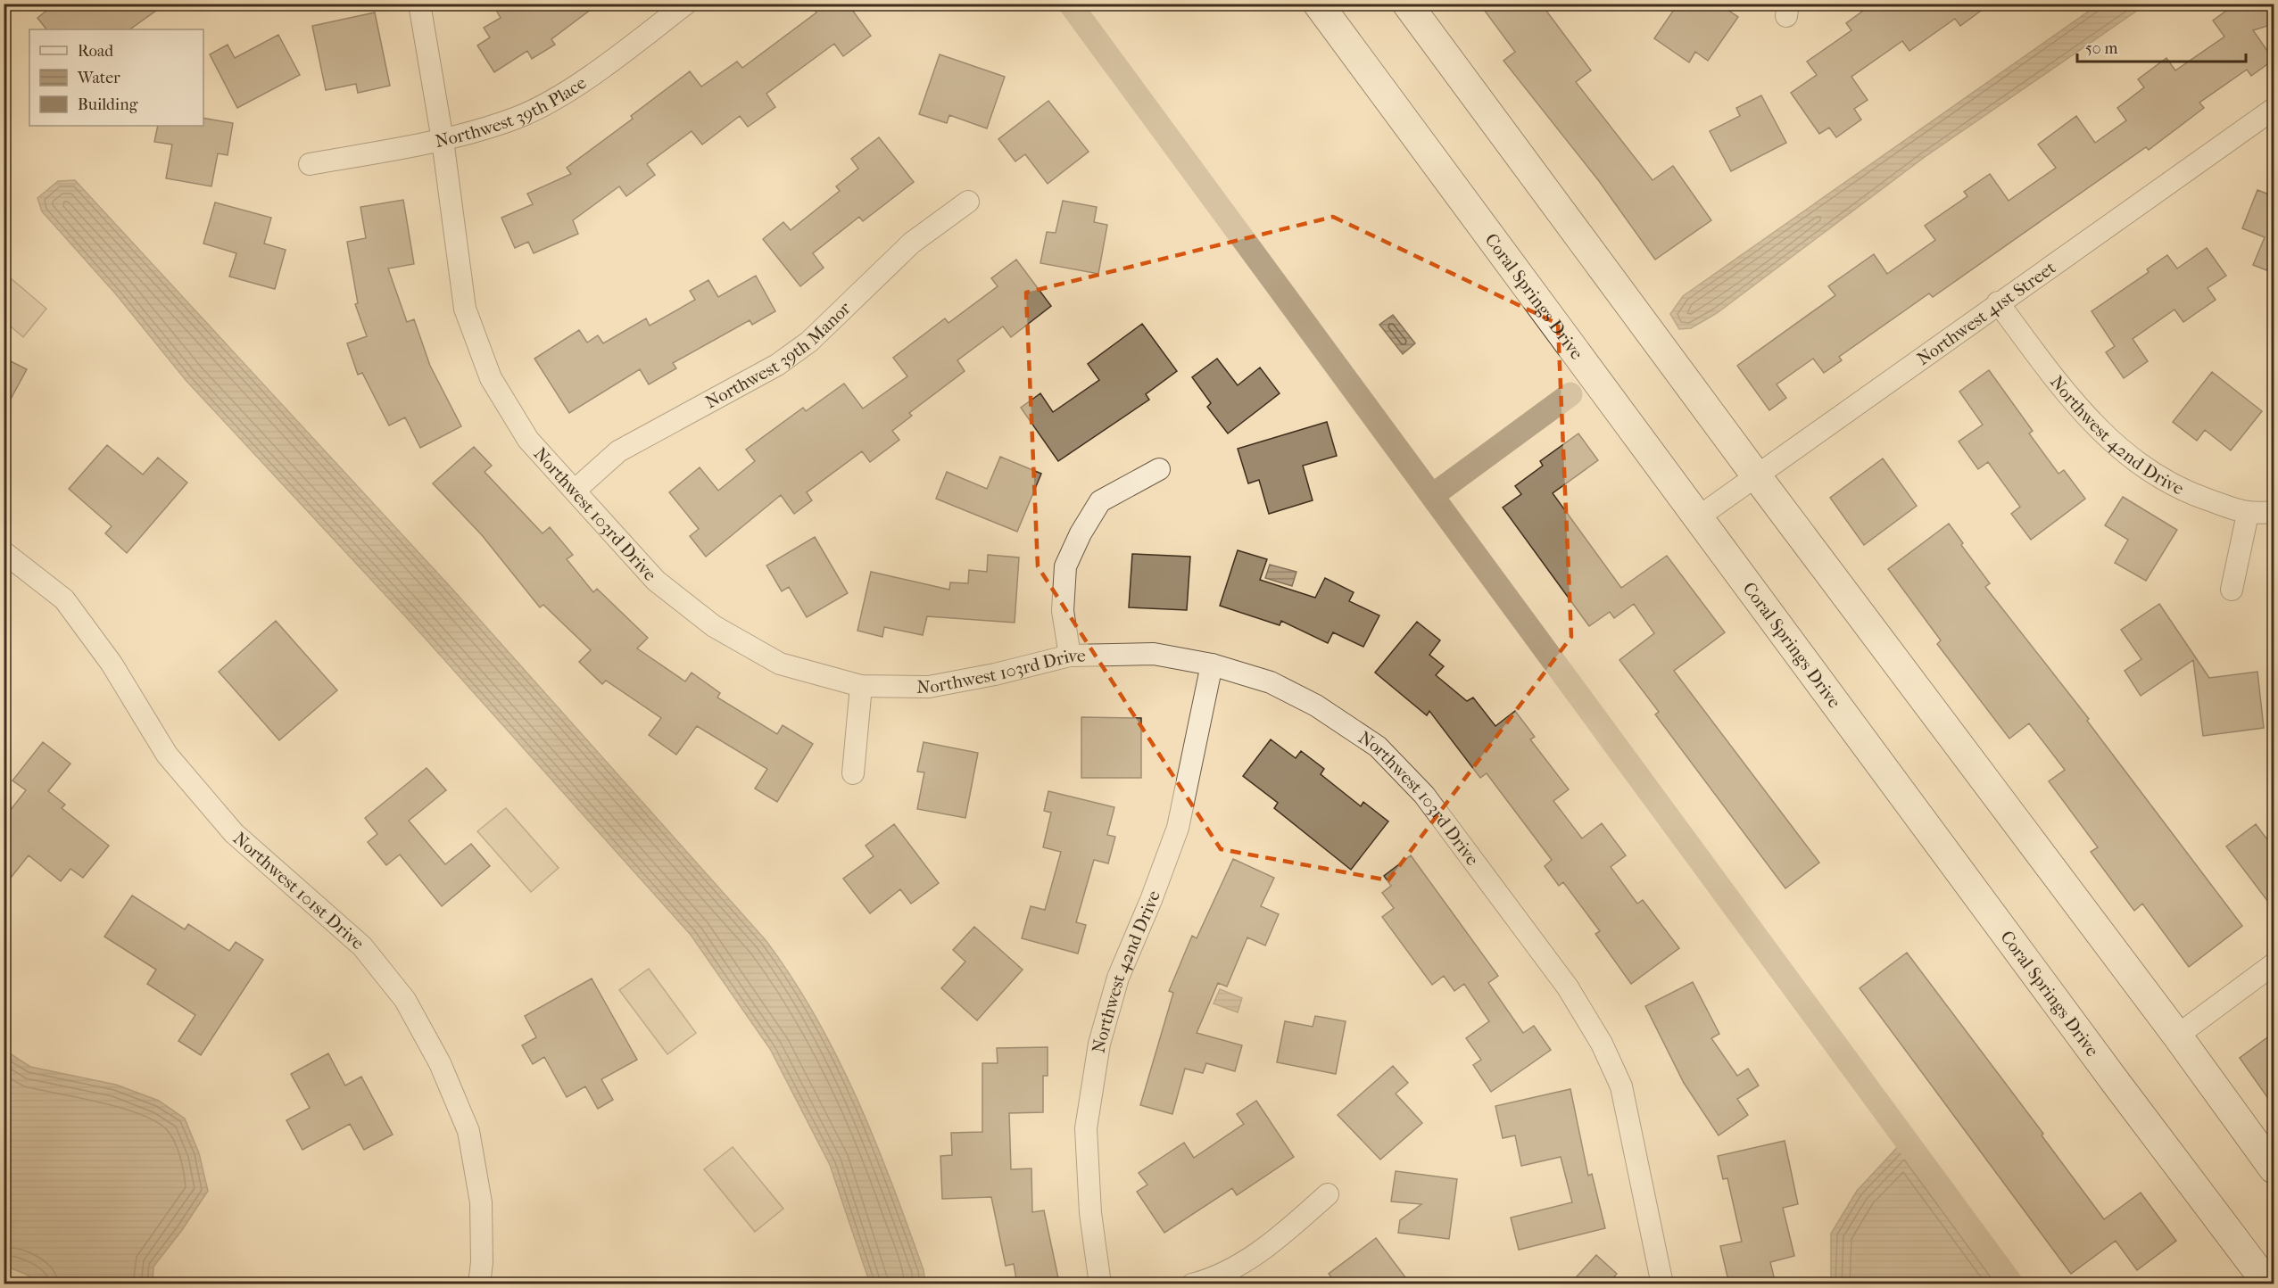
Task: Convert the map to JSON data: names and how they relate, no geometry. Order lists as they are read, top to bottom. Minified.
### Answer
{"streets":{"main road":["Coral Springs Drive"],"street":["Northwest 39th Place","Northwest 41st Street","Northwest 39th Manor","Northwest 42nd Drive","Northwest 103rd Drive","Northwest 101st Drive"]},"crossings":[["Northwest 39th Place","Northwest 103rd Drive"],["Coral Springs Drive","Northwest 41st Street"],["Northwest 41st Street","Northwest 42nd Drive"],["Northwest 39th Manor","Northwest 103rd Drive"],["Northwest 42nd Drive","Northwest 103rd Drive"]],"legend":["Road","Water","Building"],"scale_bar":"50 m"}
